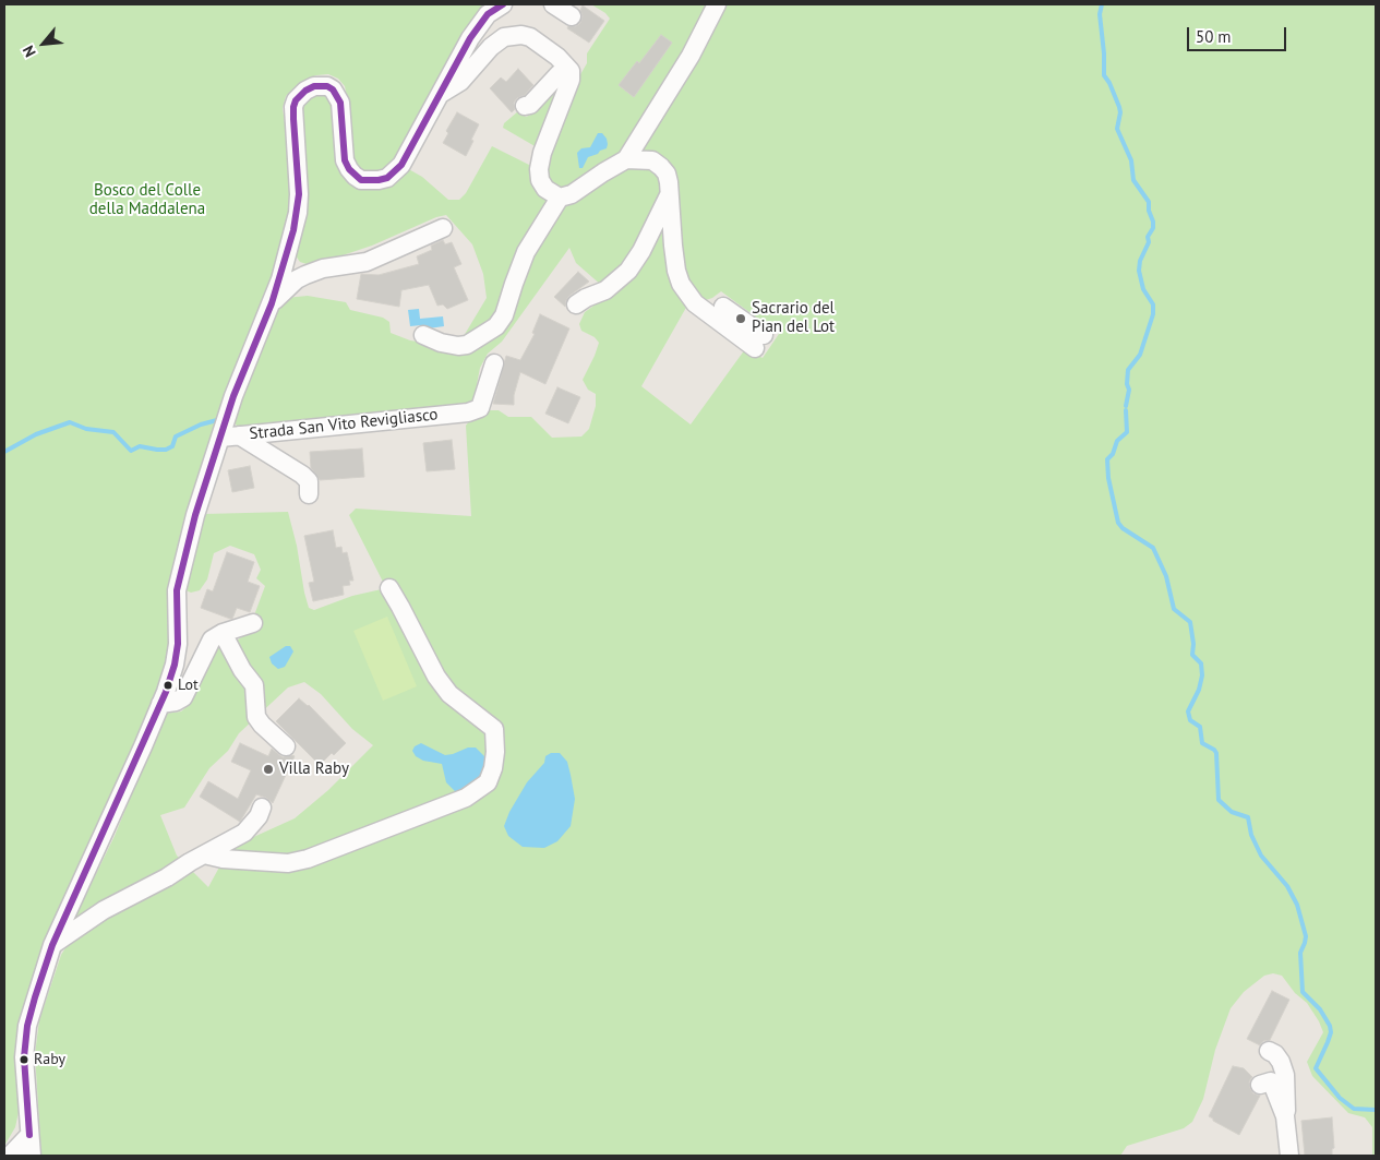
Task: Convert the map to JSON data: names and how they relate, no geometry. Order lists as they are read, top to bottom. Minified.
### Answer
{"streets":{"street":["Strada San Vito Revigliasco"]},"parks":["Bosco del Colle della Maddalena"],"places":["Sacrario del Pian del Lot","Lot","Villa Raby","Raby"],"scale_bar":"50 m","north":"bottom left"}
